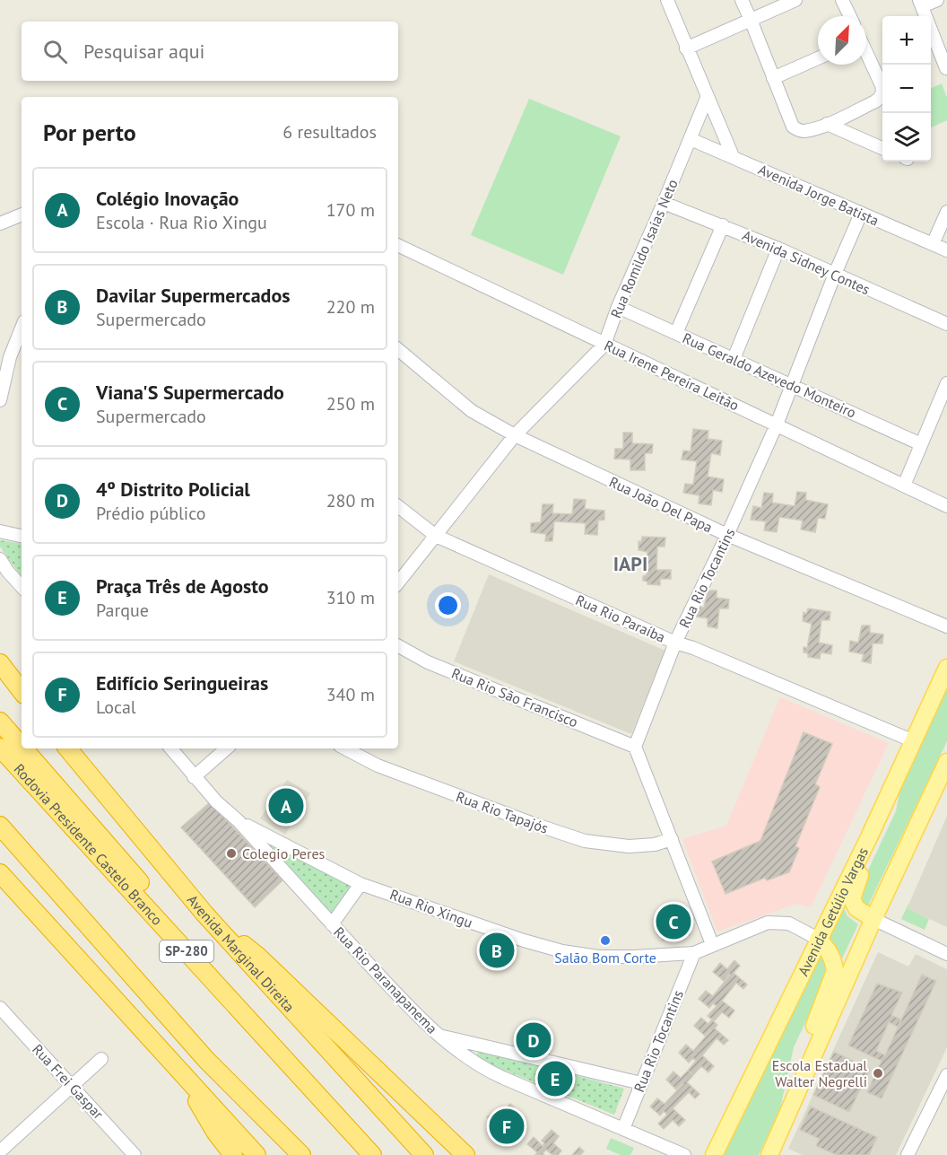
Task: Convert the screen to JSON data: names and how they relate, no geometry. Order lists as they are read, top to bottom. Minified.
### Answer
{"streets":{"highway":["Rodovia Presidente Castelo Branco","SP-280","Avenida Marginal Direita"],"main road":["Avenida Getúlio Vargas"],"street":["Avenida Jorge Batista","Rua Romildo Isaias Neto","Avenida Sidney Contes","Rua Irene Pereira Leitão","Rua Geraldo Azevedo Monteiro","Rua João Del Papa","Rua Rio Tocantins","Rua Rio Paraíba","Rua Rio São Francisco","Rua Rio Tapajós","Rua Rio Xingu","Rua Rio Paranapanema","Rua Frei Gaspar"]},"crossings":[["Avenida Jorge Batista","Rua Romildo Isaias Neto"],["Avenida Jorge Batista","Rua Rio Tocantins"],["Rua Romildo Isaias Neto","Avenida Sidney Contes"],["Rua Romildo Isaias Neto","Rua Irene Pereira Leitão"],["Rua Romildo Isaias Neto","Rua Geraldo Azevedo Monteiro"],["Rua Romildo Isaias Neto","Rua João Del Papa"],["Rua Romildo Isaias Neto","Rua Rio Paraíba"],["Avenida Sidney Contes","Rua Rio Tocantins"],["Rua Irene Pereira Leitão","Rua Rio Tocantins"],["Rua Geraldo Azevedo Monteiro","Rua Rio Tocantins"],["Rua João Del Papa","Rua Rio Tocantins"],["Rua Rio Tocantins","Rua Rio Paraíba"],["Rua Rio Tocantins","Rua Rio São Francisco"],["Rua Rio Tocantins","Rua Rio Xingu"],["Rua Rio Tocantins","Rua Rio Paranapanema"],["Rua Rio Paraíba","Avenida Getúlio Vargas"],["Rua Rio Xingu","Avenida Getúlio Vargas"],["Rua Rio Xingu","Rua Rio Paranapanema"]],"districts":["IAPI"],"places":["Colegio Peres","Salão Bom Corte","Escola Estadual Walter Negrelli"],"north":"top right","page":{"map_buttons":["+","−"],"search":"Pesquisar aqui","heading":["Por perto","6 resultados"],"list":[{"mark":"A","name":"Colégio Inovação","note":"Escola · Rua Rio Xingu","value":"170 m"},{"mark":"B","name":"Davilar Supermercados","note":"Supermercado","value":"220 m"},{"mark":"C","name":"Viana'S Supermercado","note":"Supermercado","value":"250 m"},{"mark":"D","name":"4º Distrito Policial","note":"Prédio público","value":"280 m"},{"mark":"E","name":"Praça Três de Agosto","note":"Parque","value":"310 m"},{"mark":"F","name":"Edifício Seringueiras","note":"Local","value":"340 m"}],"pins":["A","C","B","D","E","F"]}}
